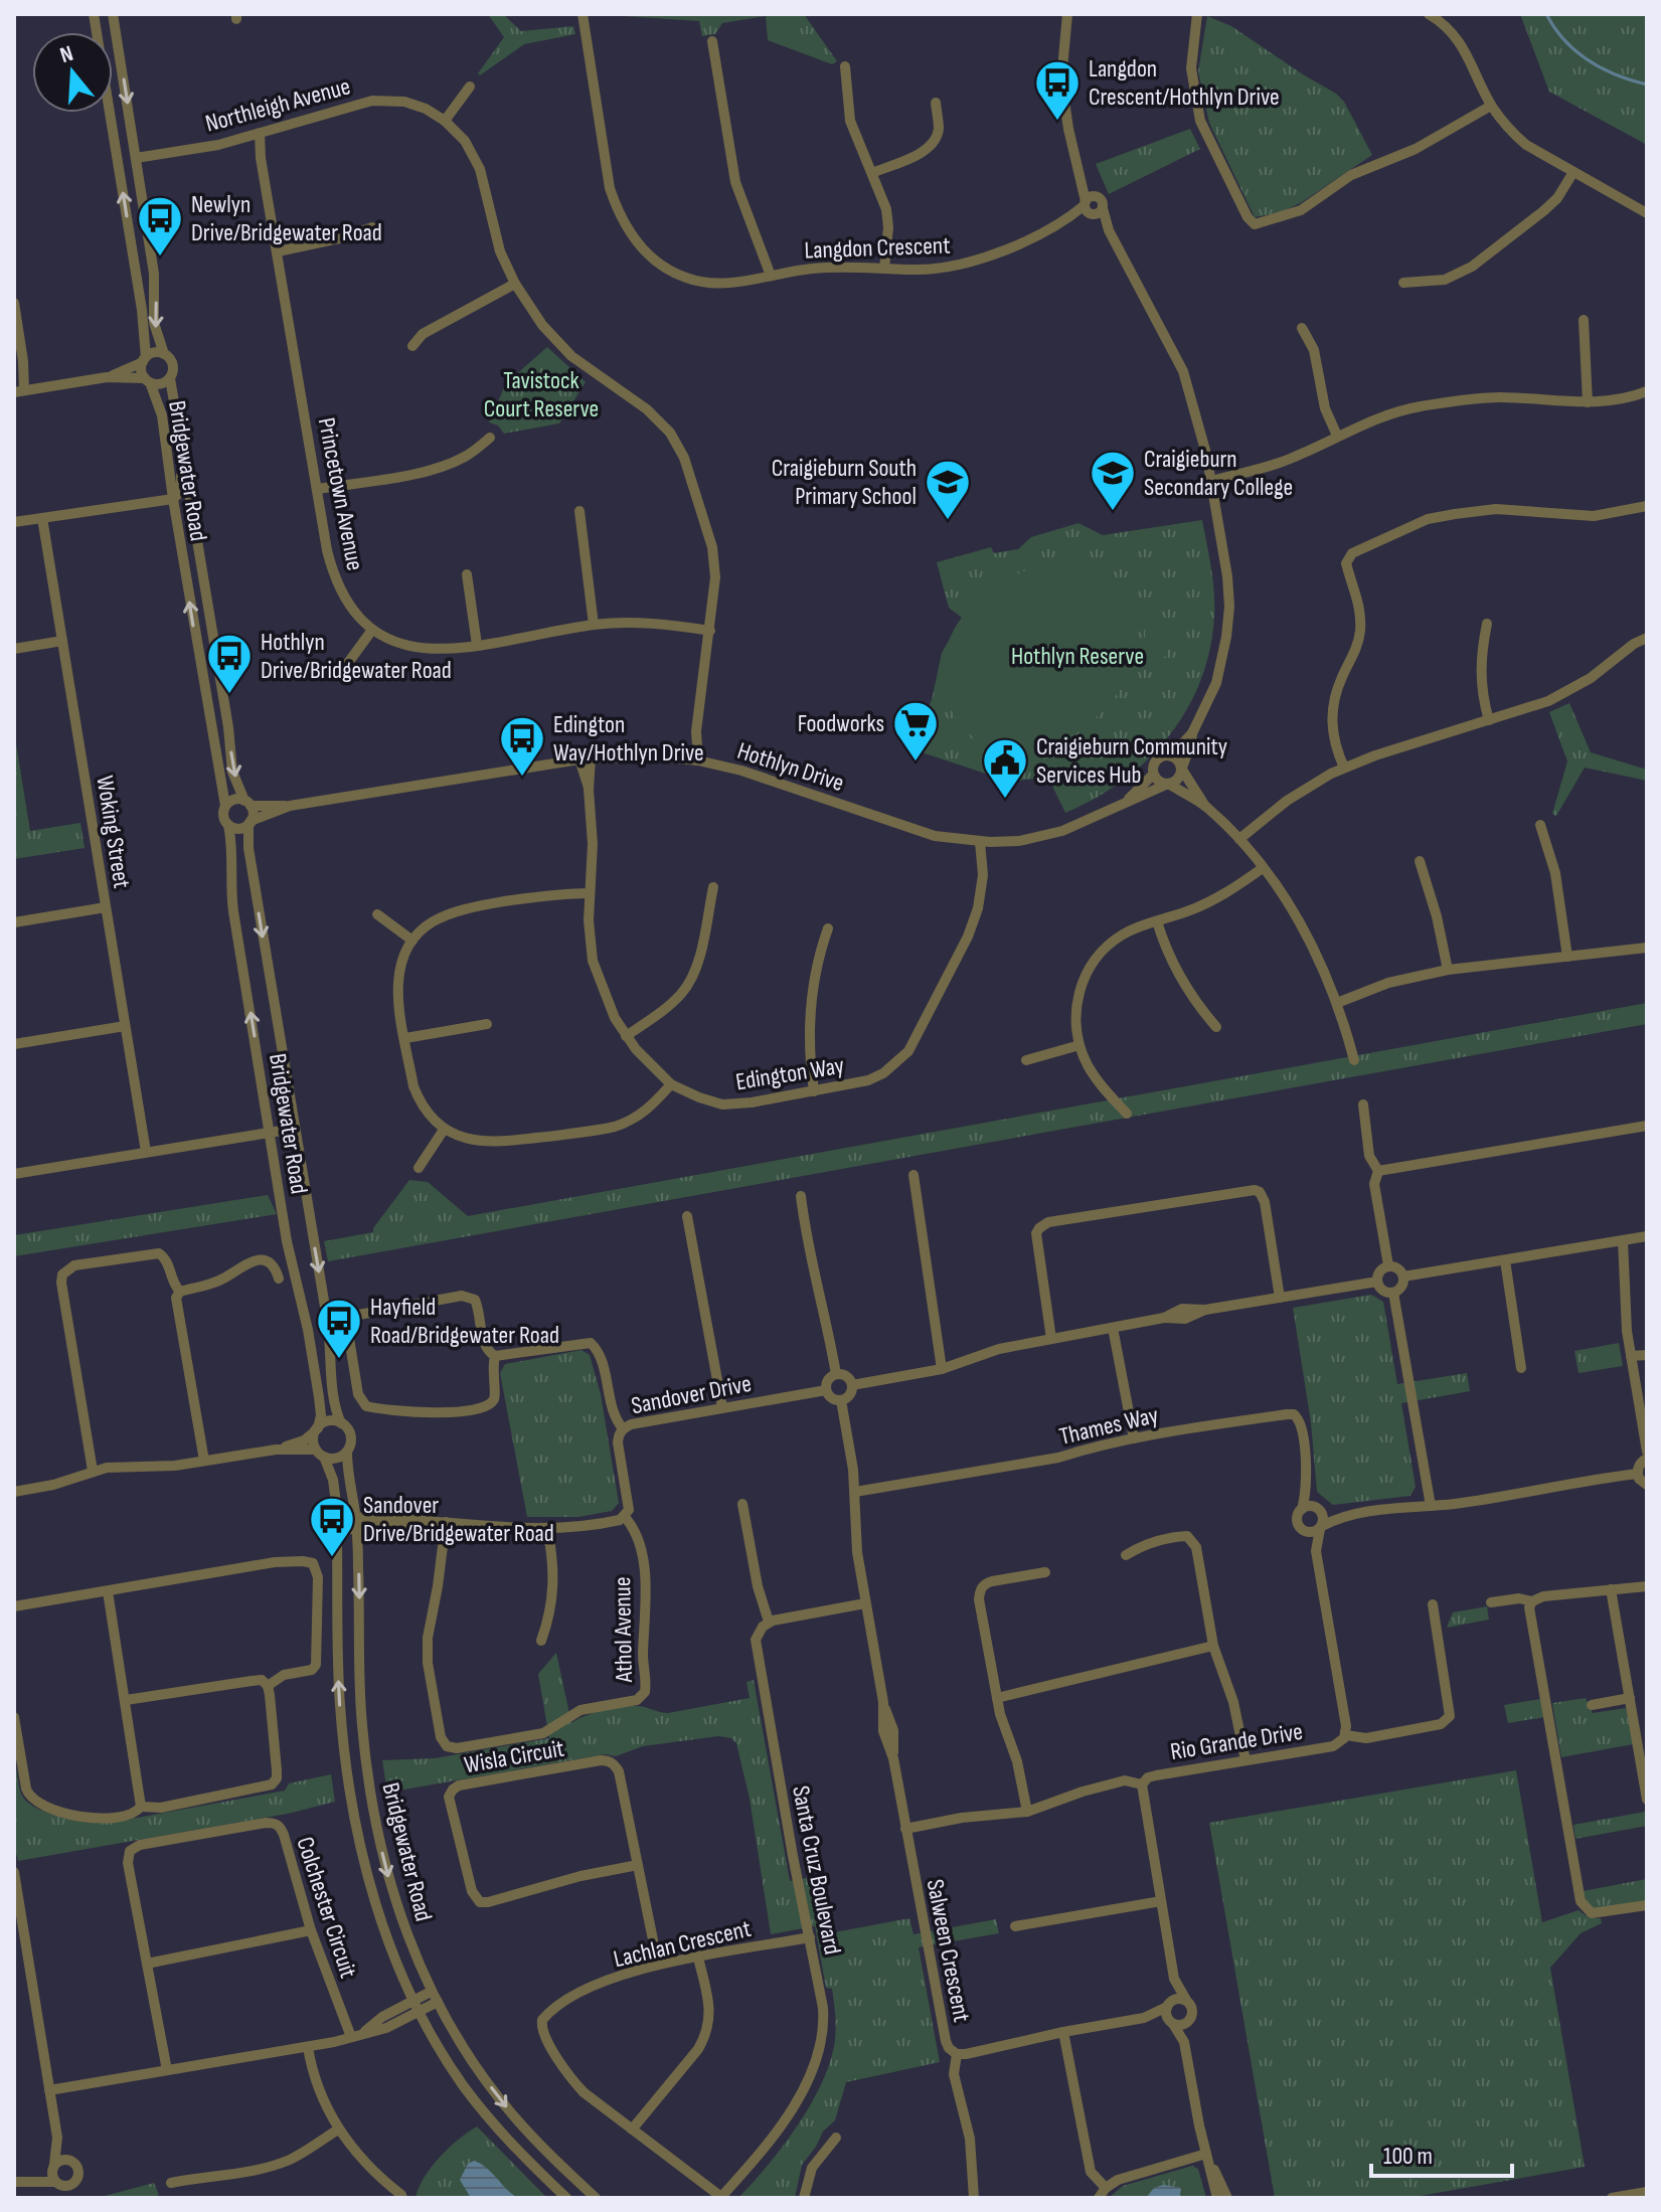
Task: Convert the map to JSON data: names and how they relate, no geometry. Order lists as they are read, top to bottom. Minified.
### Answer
{"streets":{"street":["Northleigh Avenue","Langdon Crescent","Bridgewater Road","Princetown Avenue","Hothlyn Drive","Woking Street","Edington Way","Sandover Drive","Thames Way","Athol Avenue","Rio Grande Drive","Wisla Circuit","Santa Cruz Boulevard","Colchester Circuit","Lachlan Crescent","Salween Crescent"]},"crossings":[["Northleigh Avenue","Princetown Avenue"],["Northleigh Avenue","Hothlyn Drive"],["Bridgewater Road","Hothlyn Drive"],["Hothlyn Drive","Edington Way"],["Sandover Drive","Athol Avenue"],["Sandover Drive","Salween Crescent"],["Thames Way","Salween Crescent"],["Rio Grande Drive","Salween Crescent"],["Wisla Circuit","Lachlan Crescent"],["Santa Cruz Boulevard","Lachlan Crescent"]],"parks":["Tavistock Court Reserve","Hothlyn Reserve"],"places":{"bus stop":["Langdon Crescent/Hothlyn Drive","Newlyn Drive/Bridgewater Road","Hothlyn Drive/Bridgewater Road","Edington Way/Hothlyn Drive","Hayfield Road/Bridgewater Road","Sandover Drive/Bridgewater Road"],"school or university":["Craigieburn Secondary College","Craigieburn South Primary School"],"supermarket":["Foodworks"],"public building":["Craigieburn Community Services Hub"]},"scale_bar":"100 m","north":"top"}
